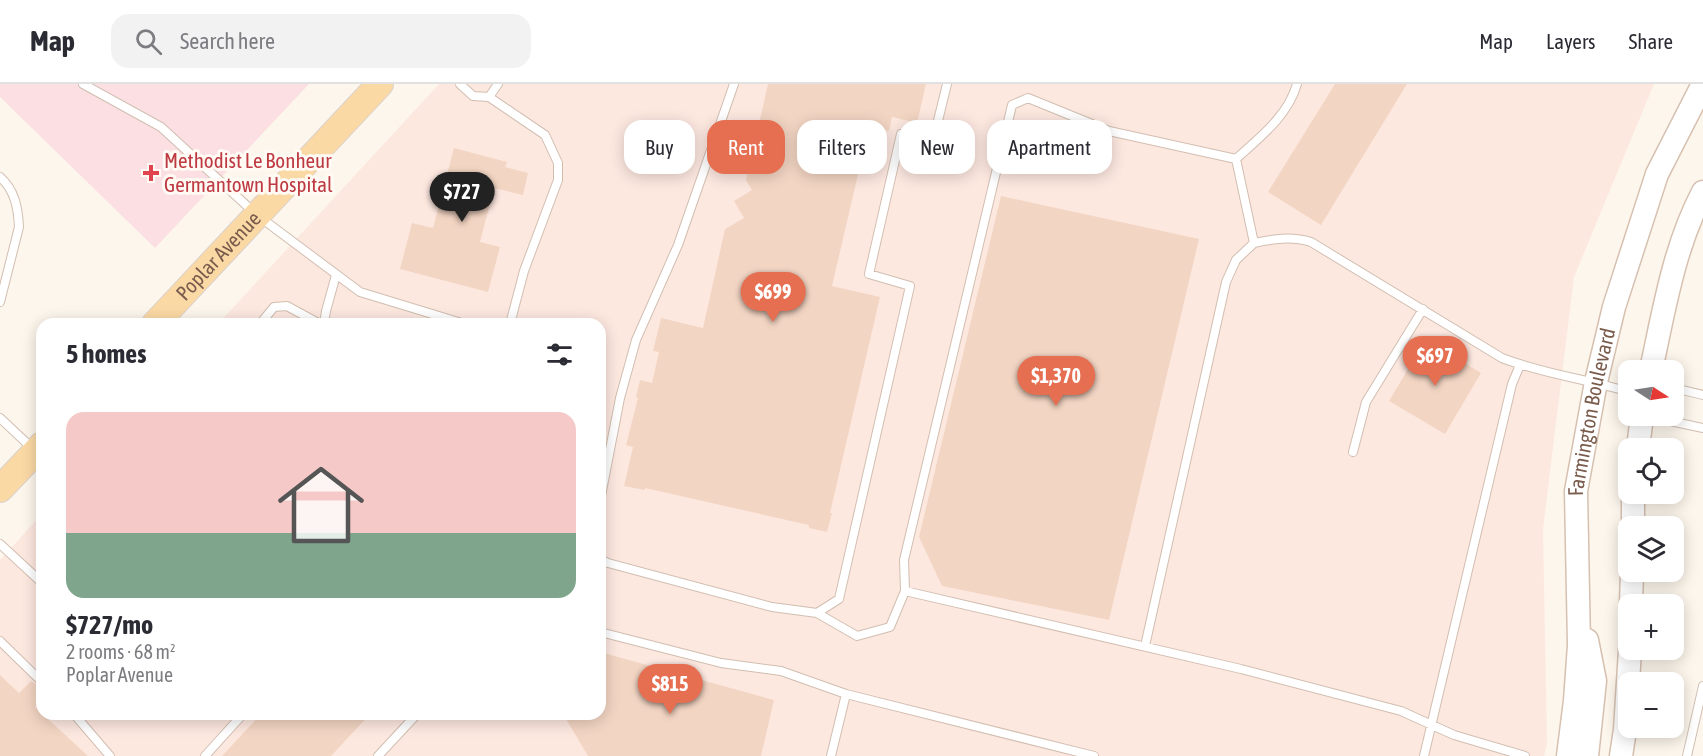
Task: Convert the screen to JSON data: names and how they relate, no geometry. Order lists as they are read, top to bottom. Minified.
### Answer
{"streets":{"main road":["Poplar Avenue","Farmington Boulevard"]},"places":{"health":["Methodist Le Bonheur Germantown Hospital"]},"north":"right","page":{"header":"Map","search":"Search here","nav":["Map","Layers","Share"],"chip":["Buy","Rent","Filters","New","Apartment"],"price":["$727","$699","$697","$1,370","$815"],"heading":"5 homes","map_buttons":["+","−"],"list":[{"name":"$727/mo","note":"2 rooms · 68 m² · Poplar Avenue"}]}}
